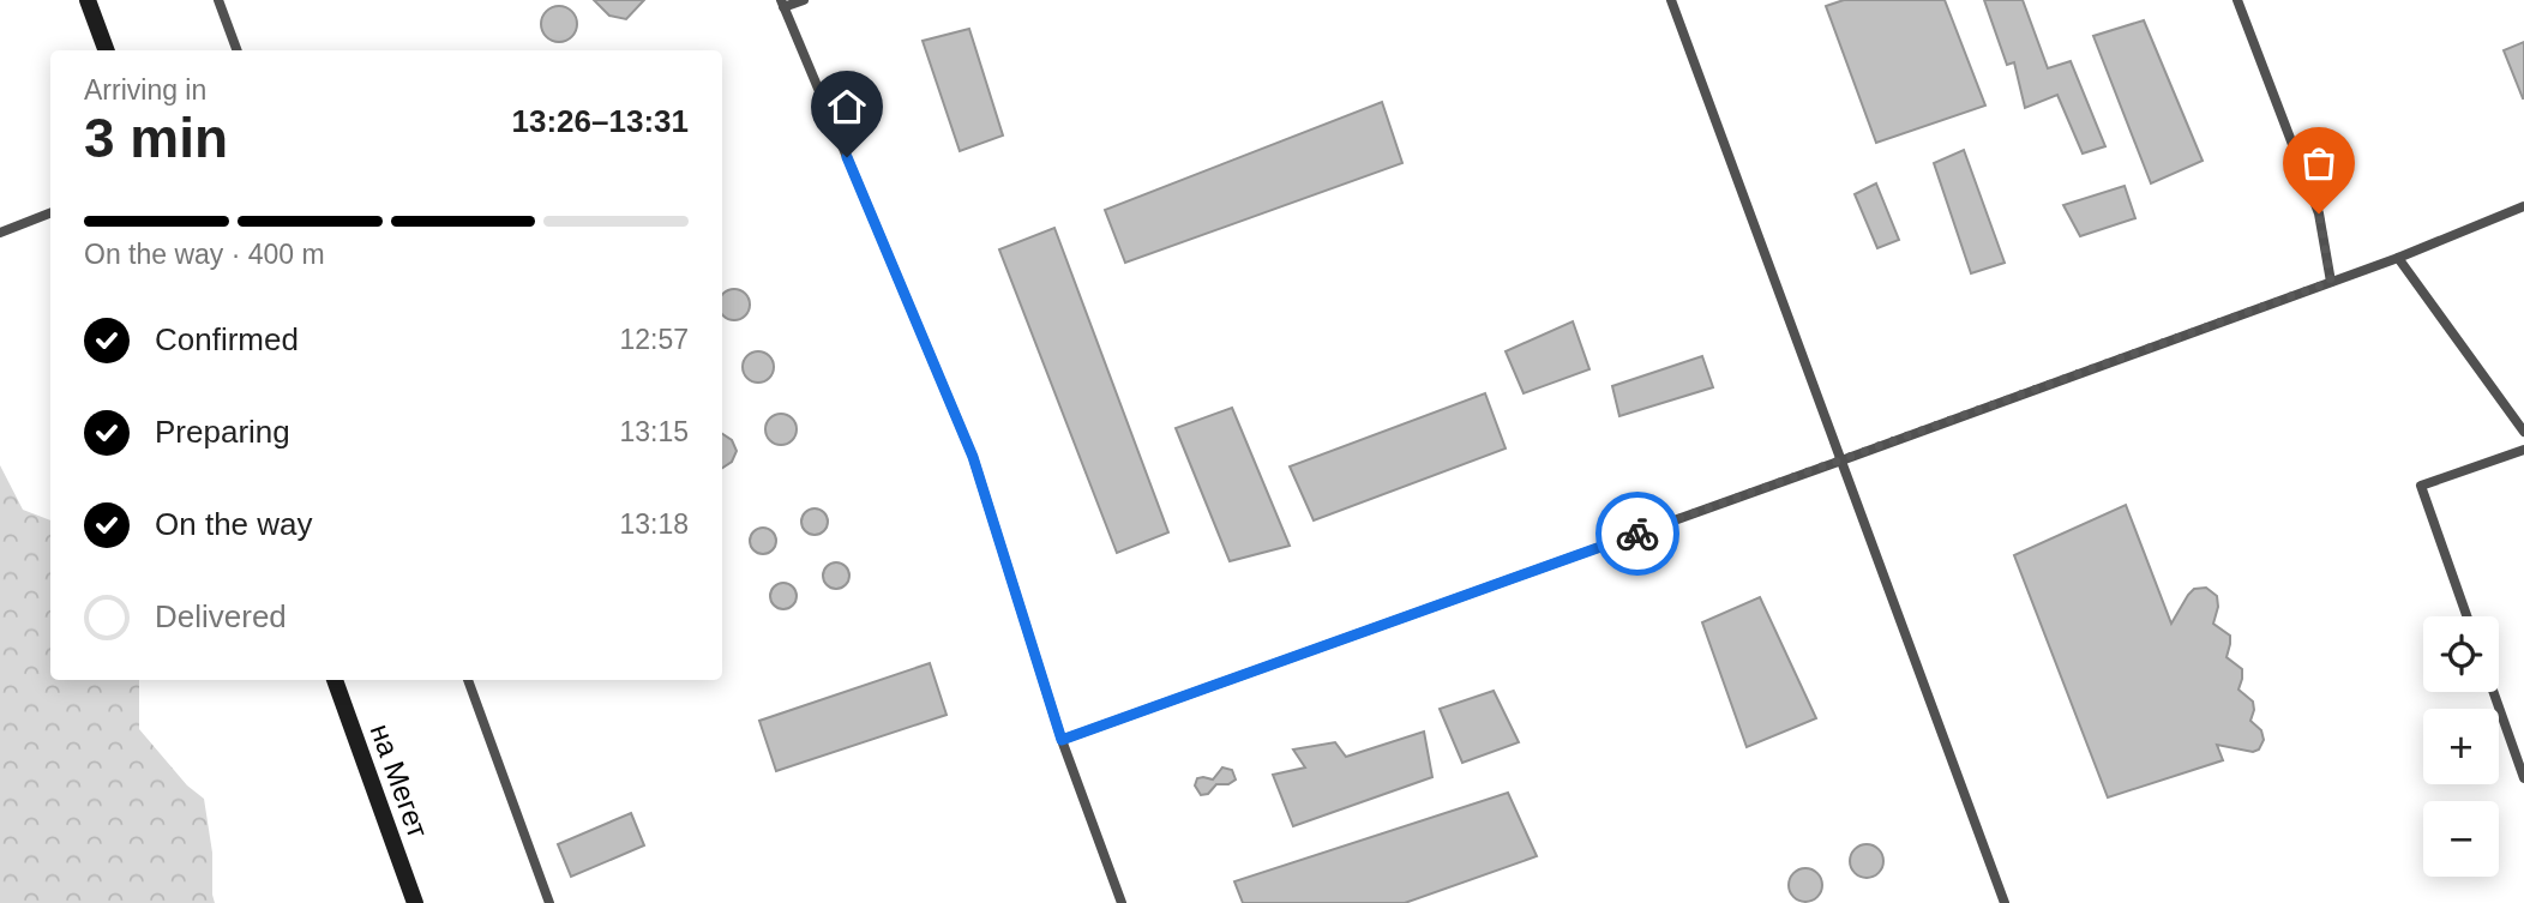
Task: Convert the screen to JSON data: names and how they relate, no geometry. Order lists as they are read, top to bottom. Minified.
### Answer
{"streets":{"street":["на Мегет"]},"page":{"heading":["3 min","Arriving in","13:26–13:31"],"bar":"On the way · 400 m","list":[["Confirmed","12:57"],["Preparing","13:15"],["On the way","13:18"],"Delivered"],"map_buttons":["+","−"]}}
